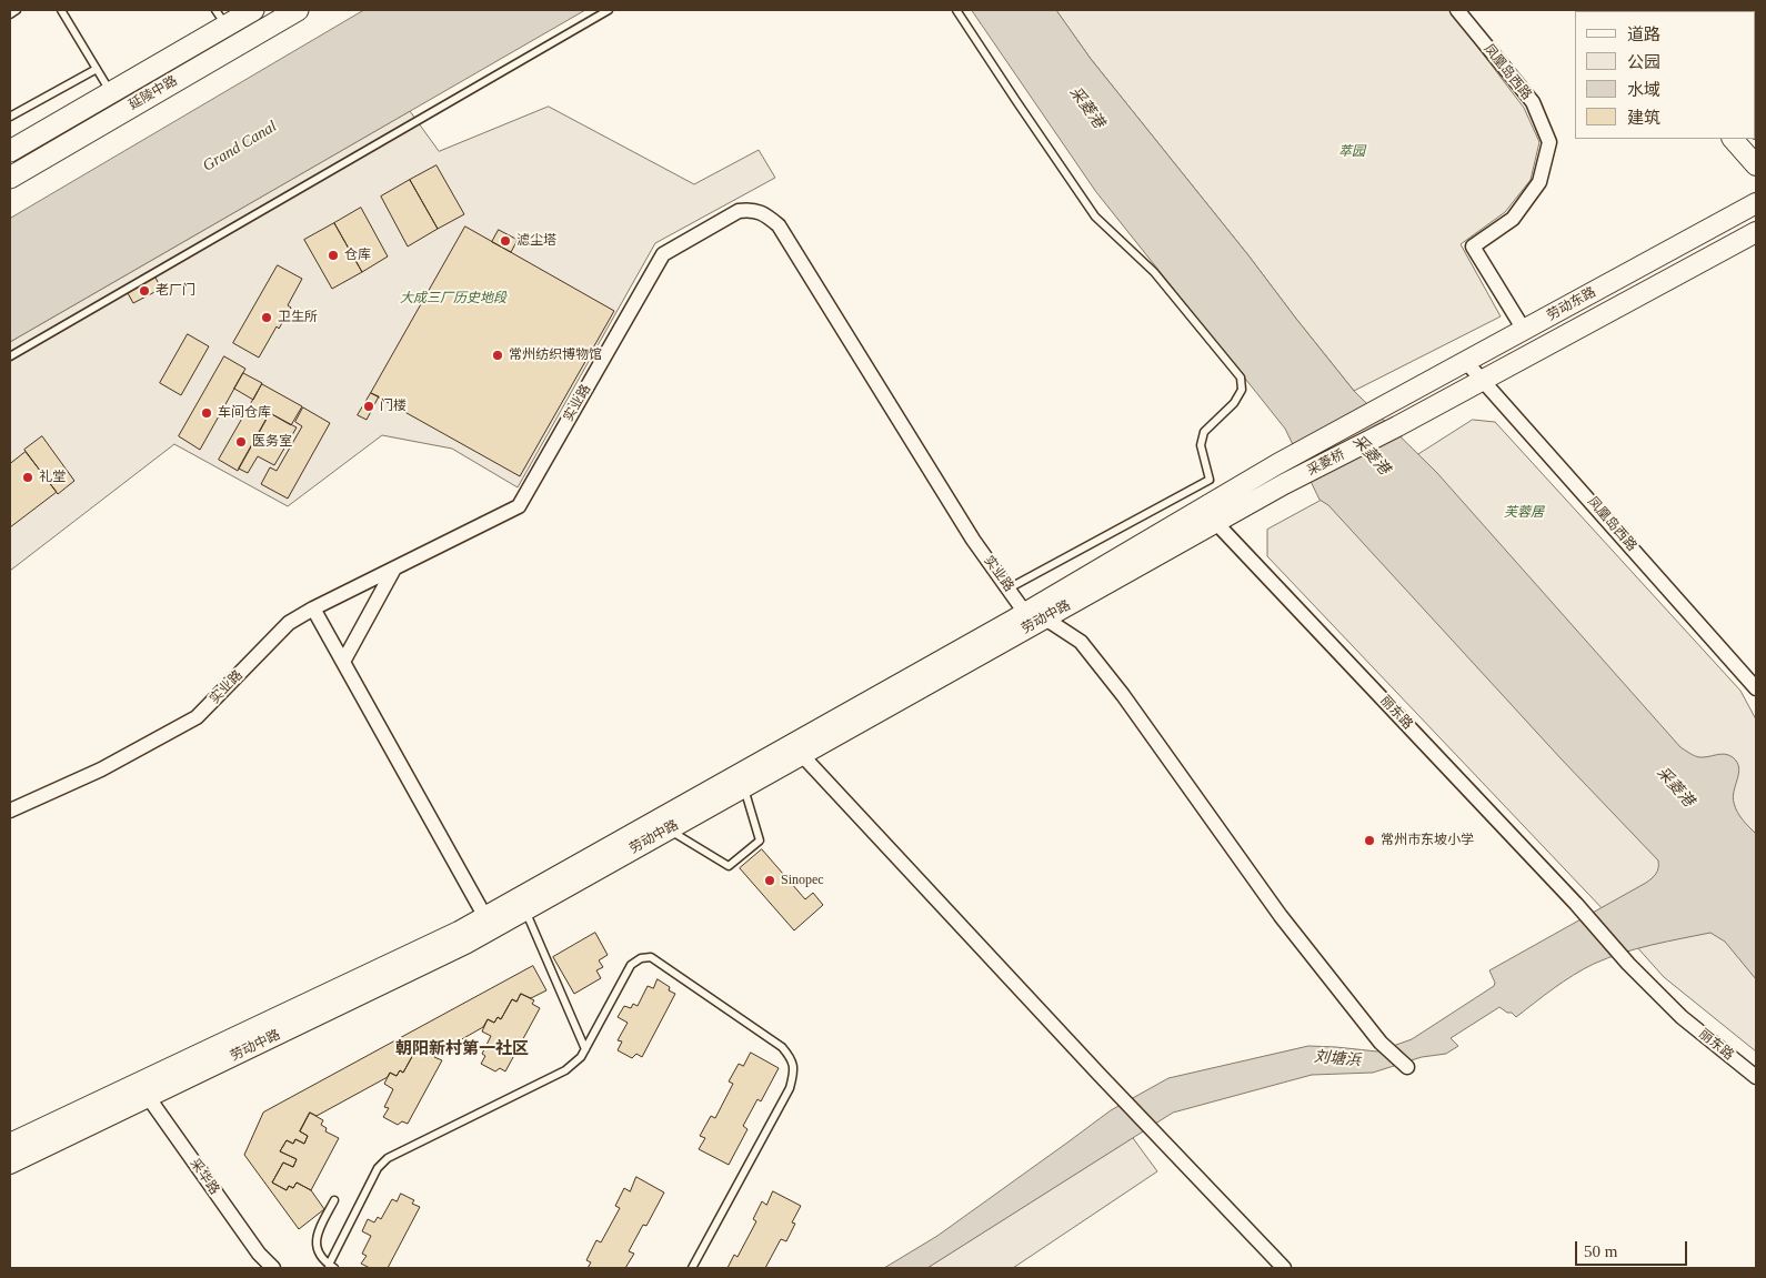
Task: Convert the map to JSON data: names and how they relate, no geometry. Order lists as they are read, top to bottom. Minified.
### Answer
{"streets":{"main road":["延陵中路","劳动东路","采菱桥","劳动中路"],"street":["凤凰岛西路","实业路","丽东路","采华路"]},"crossings":[["凤凰岛西路","劳动东路"],["劳动东路","采菱桥"],["实业路","劳动中路"],["采菱桥","劳动中路"],["劳动中路","丽东路"],["劳动中路","采华路"]],"districts":["朝阳新村第一社区"],"water":["采菱港","Grand Canal","刘塘浜"],"parks":["萃园","大成三厂历史地段","芙蓉居"],"places":["滤尘塔","仓库","老厂门","卫生所","常州纺织博物馆","门楼","车间仓库","医务室","礼堂","常州市东坡小学","Sinopec"],"legend":["道路","公园","水域","建筑"],"scale_bar":"50 m"}
